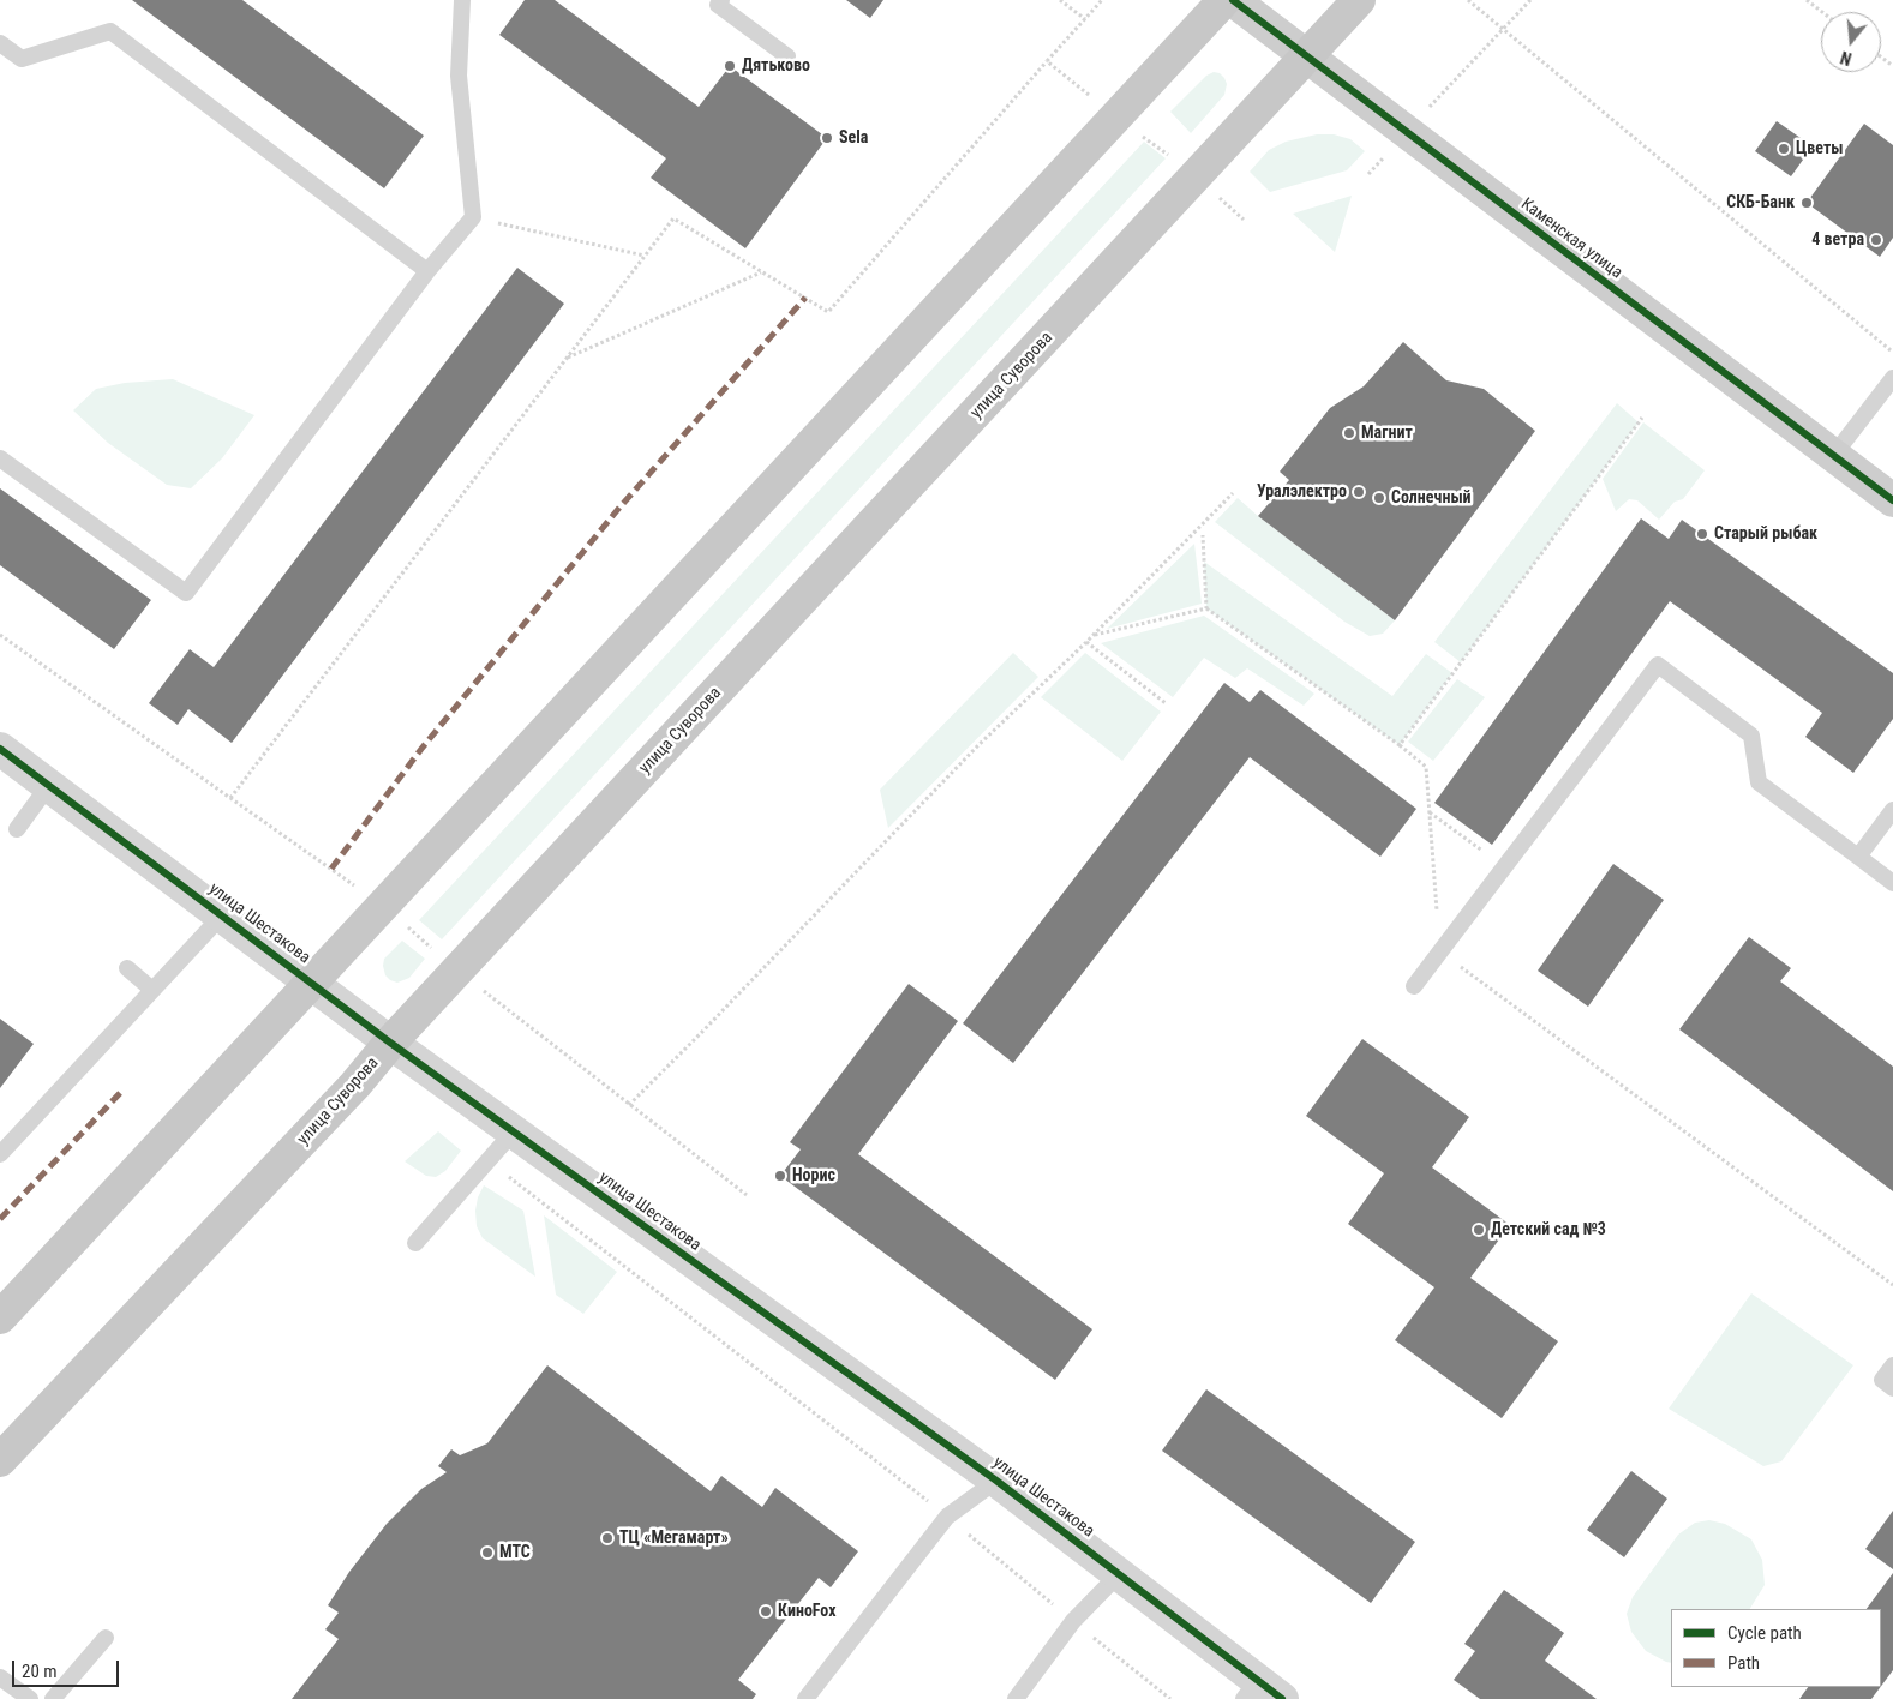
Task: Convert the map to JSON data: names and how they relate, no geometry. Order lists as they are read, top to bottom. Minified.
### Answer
{"streets":{"main road":["улица Суворова"],"street":["Каменская улица","улица Шестакова"]},"crossings":[["Каменская улица","улица Суворова"],["улица Суворова","улица Шестакова"]],"places":["Дятьково","Sela","Цветы","СКБ-Банк","4 ветра","Магнит","Уралэлектро","Солнечный","Старый рыбак","Норис","Детский сад №3","ТЦ «Мегамарт»","МТС","КиноFox"],"legend":["Cycle path","Path"],"scale_bar":"20 m","north":"bottom"}
